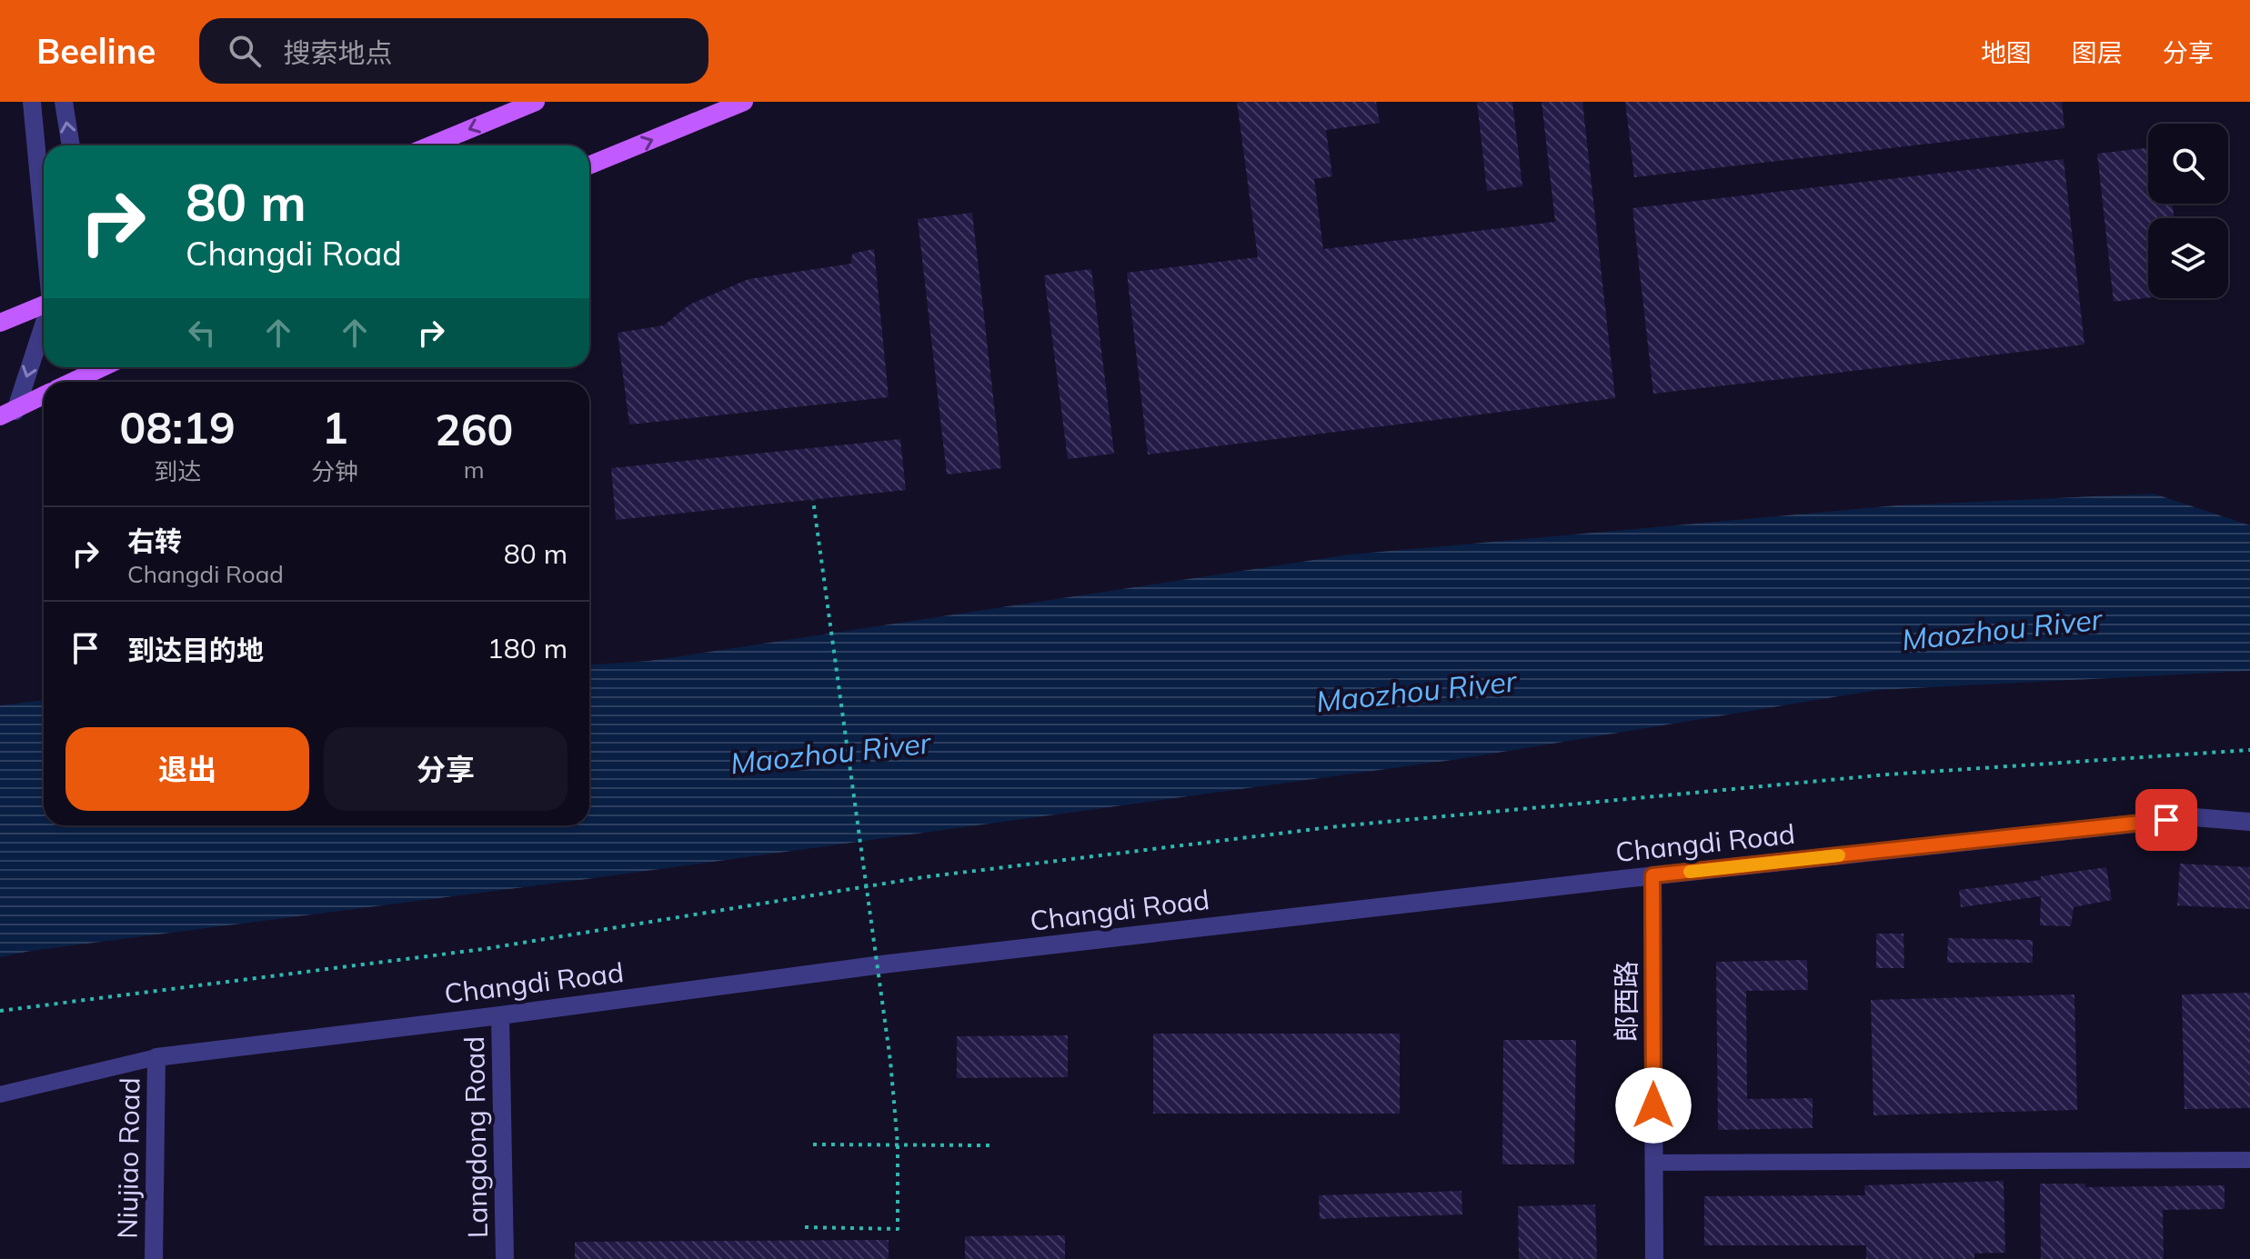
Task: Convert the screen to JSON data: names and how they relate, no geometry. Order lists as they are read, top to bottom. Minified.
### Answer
{"streets":{"street":["Changdi Road","郎西路","Langdong Road","Niujiao Road"]},"crossings":[["Changdi Road","郎西路"],["Changdi Road","Langdong Road"],["Changdi Road","Niujiao Road"]],"water":["Maozhou River"],"page":{"header":"Beeline","search":"搜索地点","nav":["地图","图层","分享"],"turn":["80 m","Changdi Road"],"eta":["08:19","到达","1","分钟","260","m"],"list":[{"name":"右转","note":"Changdi Road","value":"80 m"},{"name":"到达目的地","value":"180 m"}],"buttons":["退出","分享"]}}
